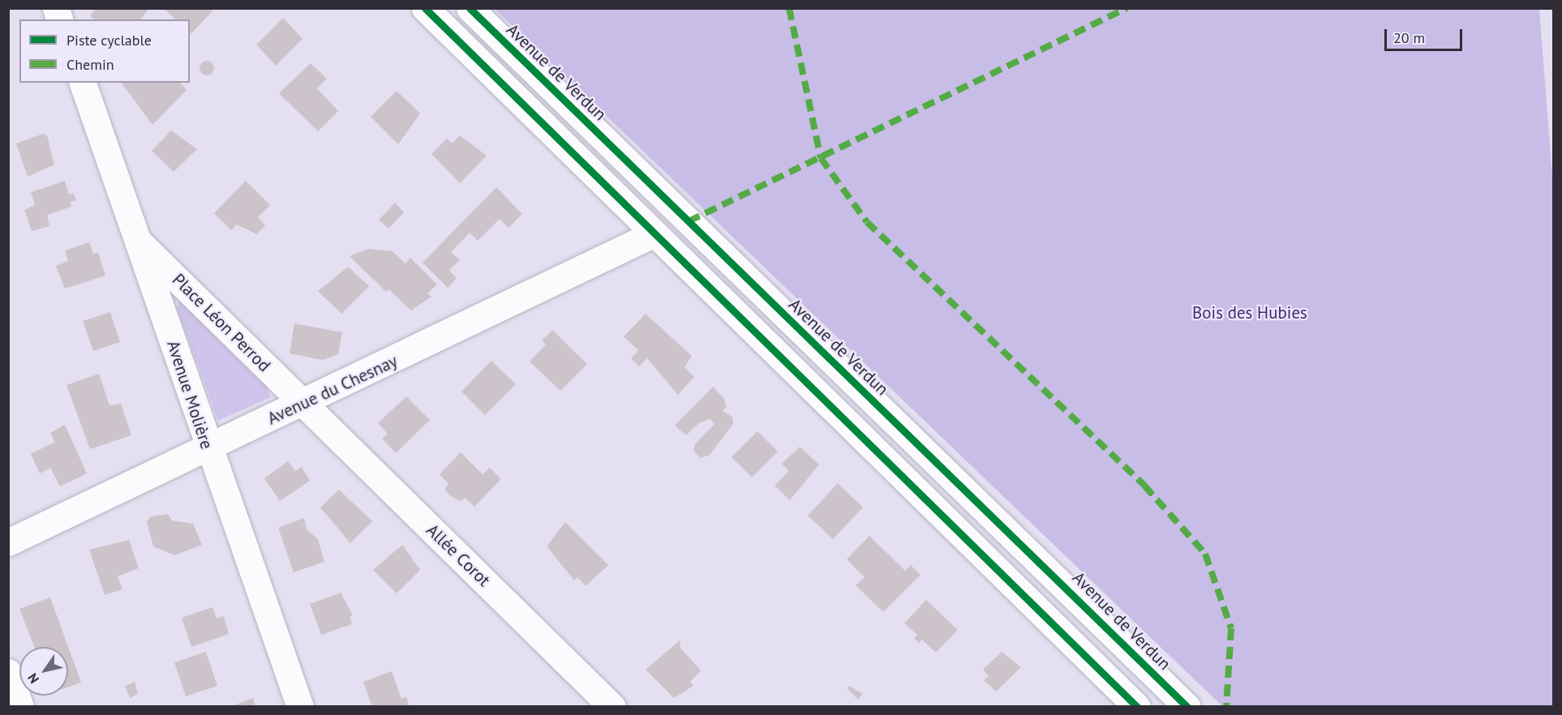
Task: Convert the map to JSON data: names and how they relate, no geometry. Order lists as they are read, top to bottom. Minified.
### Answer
{"streets":{"street":["Avenue de Verdun","Place Léon Perrod","Avenue du Chesnay","Avenue Molière","Allée Corot"]},"crossings":[["Place Léon Perrod","Avenue du Chesnay"],["Place Léon Perrod","Avenue Molière"],["Place Léon Perrod","Allée Corot"],["Avenue du Chesnay","Avenue Molière"],["Avenue du Chesnay","Allée Corot"]],"parks":["Bois des Hubies"],"legend":["Piste cyclable","Chemin"],"scale_bar":"20 m","north":"bottom left"}
